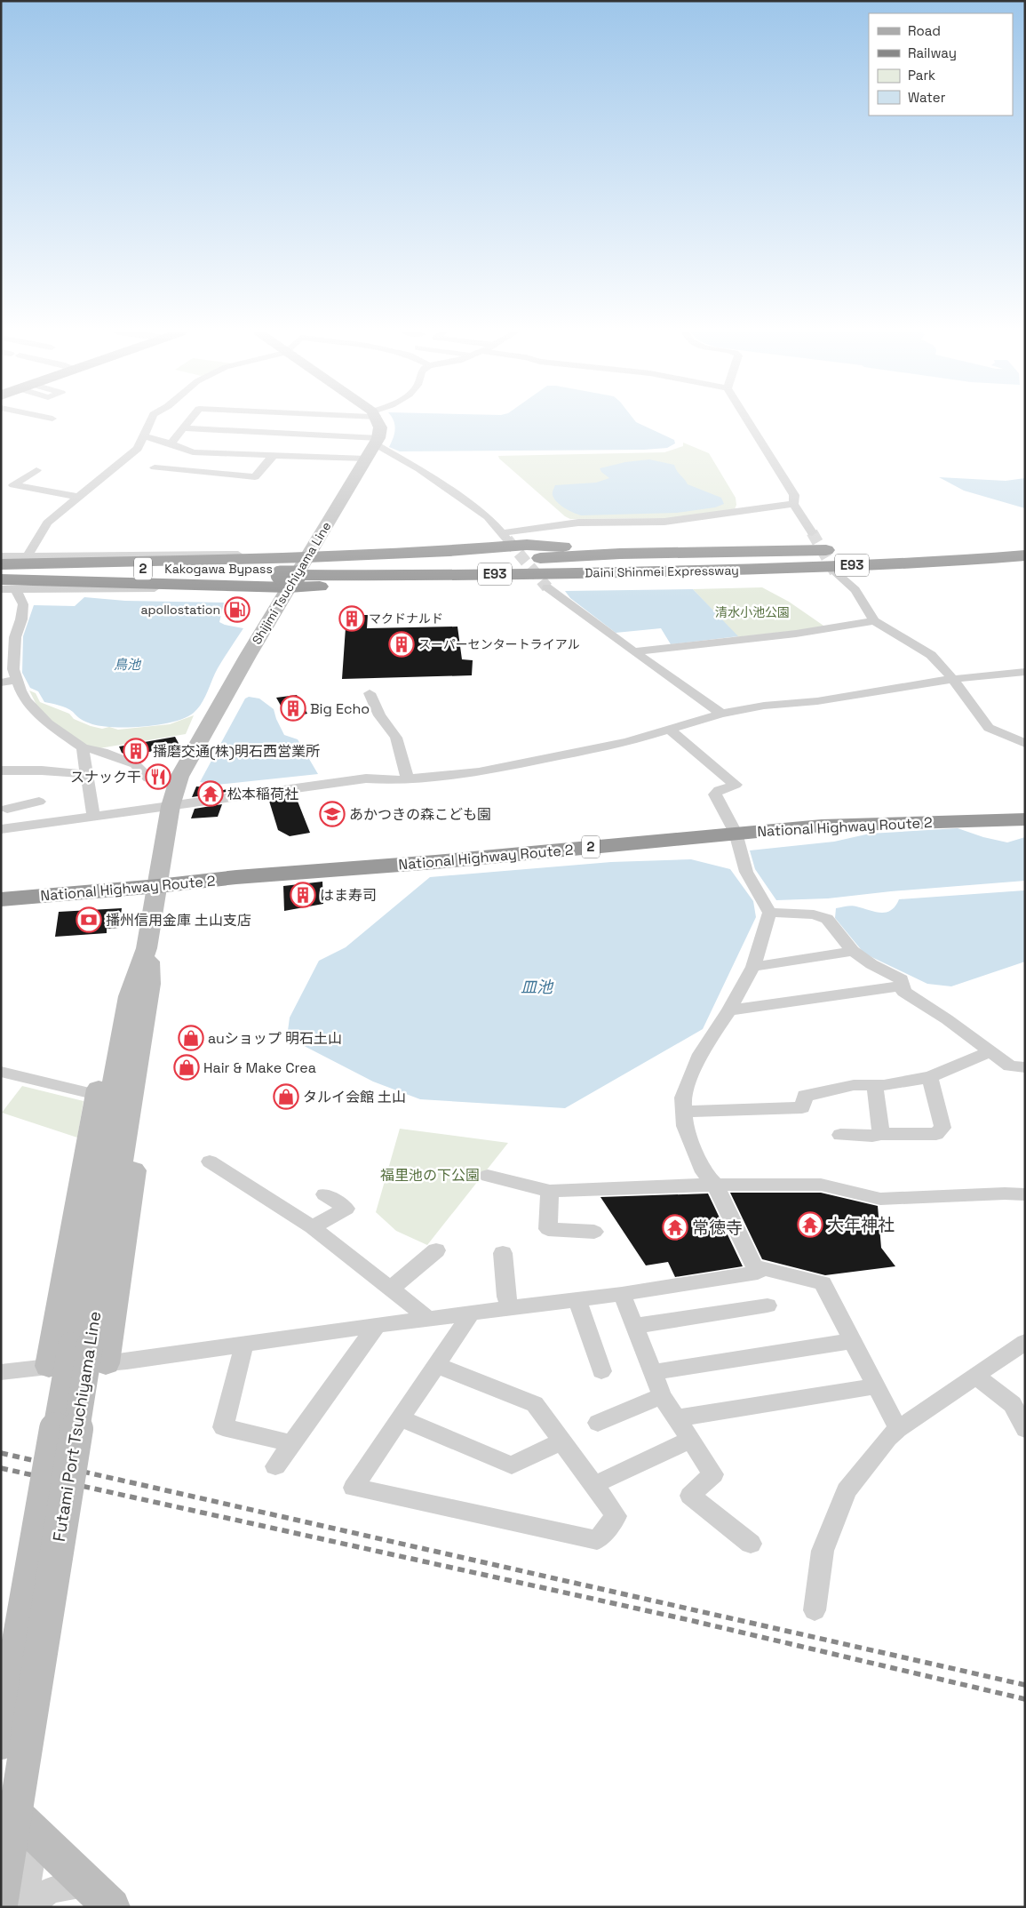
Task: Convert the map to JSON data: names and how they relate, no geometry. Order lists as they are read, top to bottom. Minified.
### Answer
{"streets":{"highway":["E93","2","Kakogawa Bypass","Daini Shinmei Expressway","National Highway Route 2"],"main road":["Shijimi Tsuchiyama Line","Futami Port Tsuchiyama Line"]},"crossings":[["Kakogawa Bypass","Daini Shinmei Expressway"],["Kakogawa Bypass","Shijimi Tsuchiyama Line"],["Daini Shinmei Expressway","Shijimi Tsuchiyama Line"],["Shijimi Tsuchiyama Line","National Highway Route 2"],["Shijimi Tsuchiyama Line","Futami Port Tsuchiyama Line"],["National Highway Route 2","Futami Port Tsuchiyama Line"]],"water":["鳥池","皿池"],"parks":["清水小池公園","福里池の下公園"],"places":{"fuel station":["apollostation"],"building":["マクドナルド","スーパーセンタートライアル","Big Echo","播磨交通(株)明石西営業所","はま寿司"],"restaurant":["スナック干"],"temple":["松本稲荷社","大年神社","常徳寺"],"school or university":["あかつきの森こども園"],"bank":["播州信用金庫 土山支店"],"shop":["auショップ 明石土山","Hair & Make Crea","タルイ会館 土山"]},"legend":["Road","Railway","Park","Water"]}
